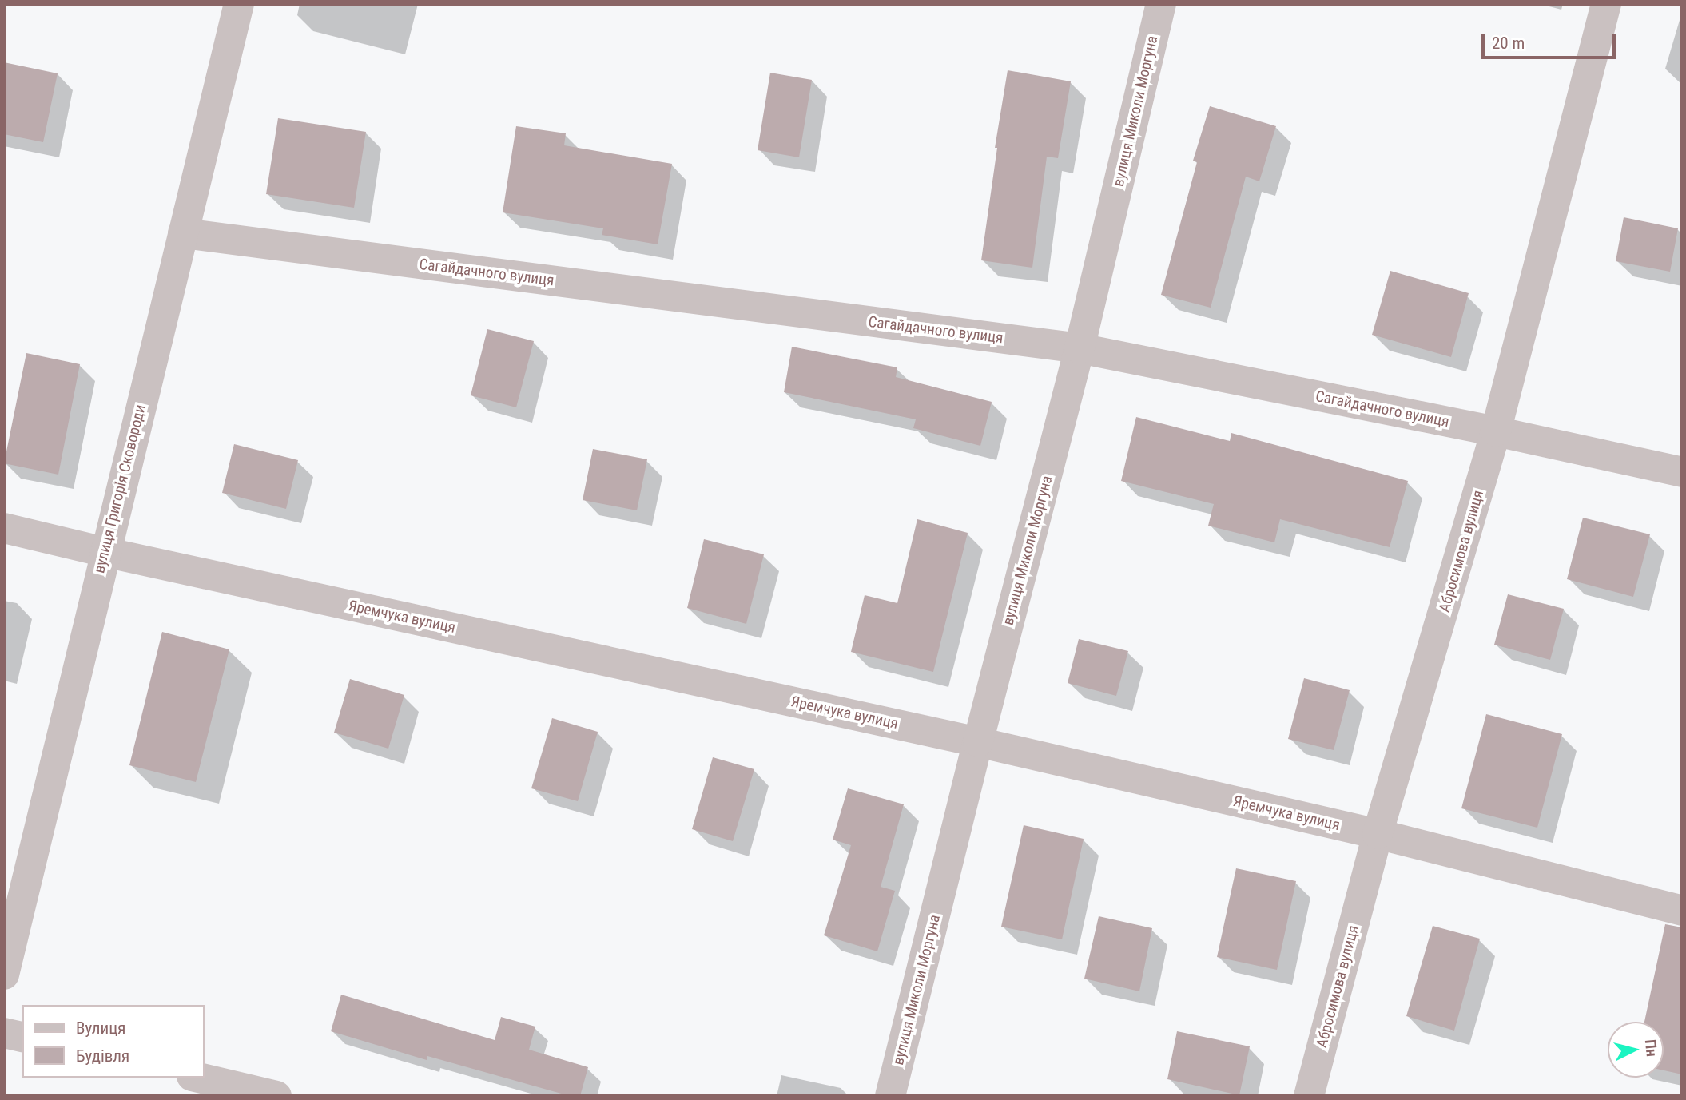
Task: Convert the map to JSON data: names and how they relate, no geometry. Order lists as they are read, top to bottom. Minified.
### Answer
{"streets":{"street":["вулиця Миколи Моргуна","Сагайдачного вулиця","вулиця Григорія Сковороди","Абросимова вулиця","Яремчука вулиця"]},"crossings":[["вулиця Миколи Моргуна","Сагайдачного вулиця"],["вулиця Миколи Моргуна","Яремчука вулиця"],["Сагайдачного вулиця","вулиця Григорія Сковороди"],["Сагайдачного вулиця","Абросимова вулиця"],["вулиця Григорія Сковороди","Яремчука вулиця"],["Абросимова вулиця","Яремчука вулиця"]],"legend":["Вулиця","Будівля"],"scale_bar":"20 m","north":"right"}
